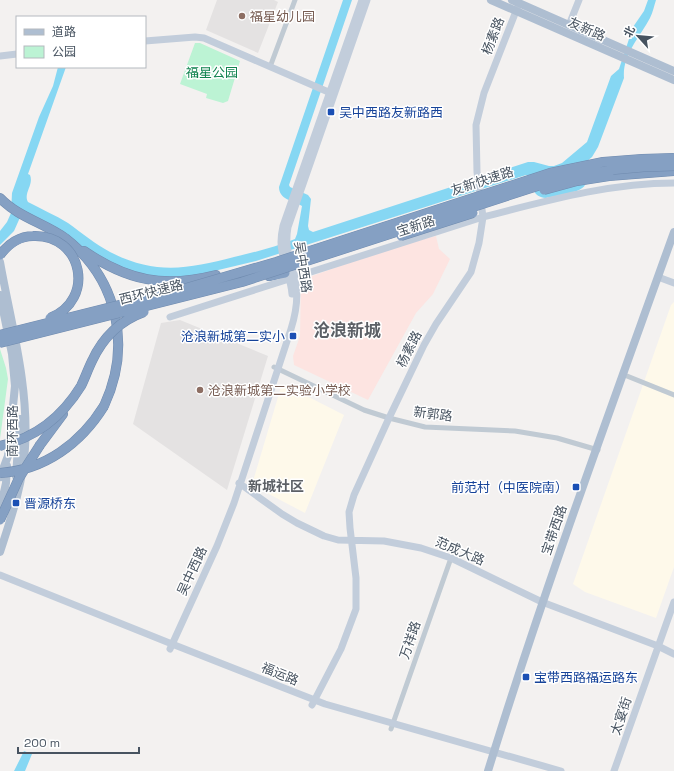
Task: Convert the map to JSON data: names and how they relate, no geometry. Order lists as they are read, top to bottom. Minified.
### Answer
{"streets":{"highway":["友新快速路","西环快速路"],"main road":["友新路","南环西路","宝带西路"],"street":["杨素路","宝新路","吴中西路","新郭路","范成大路","万祥路","福运路","太宴街"]},"crossings":[["友新路","杨素路"],["杨素路","宝新路"],["杨素路","新郭路"],["杨素路","范成大路"],["杨素路","福运路"],["友新快速路","西环快速路"],["宝新路","吴中西路"],["吴中西路","西环快速路"],["吴中西路","新郭路"],["吴中西路","范成大路"],["吴中西路","福运路"],["新郭路","宝带西路"],["宝带西路","范成大路"],["宝带西路","福运路"],["范成大路","万祥路"],["范成大路","太宴街"],["万祥路","福运路"]],"districts":["沧浪新城","新城社区"],"parks":["福星公园"],"places":{"other":["福星幼儿园","沧浪新城第二实验小学校"],"transit":["吴中西路友新路西","沧浪新城第二实小","前范村（中医院南）","晋源桥东","宝带西路福运路东"]},"legend":["道路","公园"],"scale_bar":"200 m","north":"top left"}
